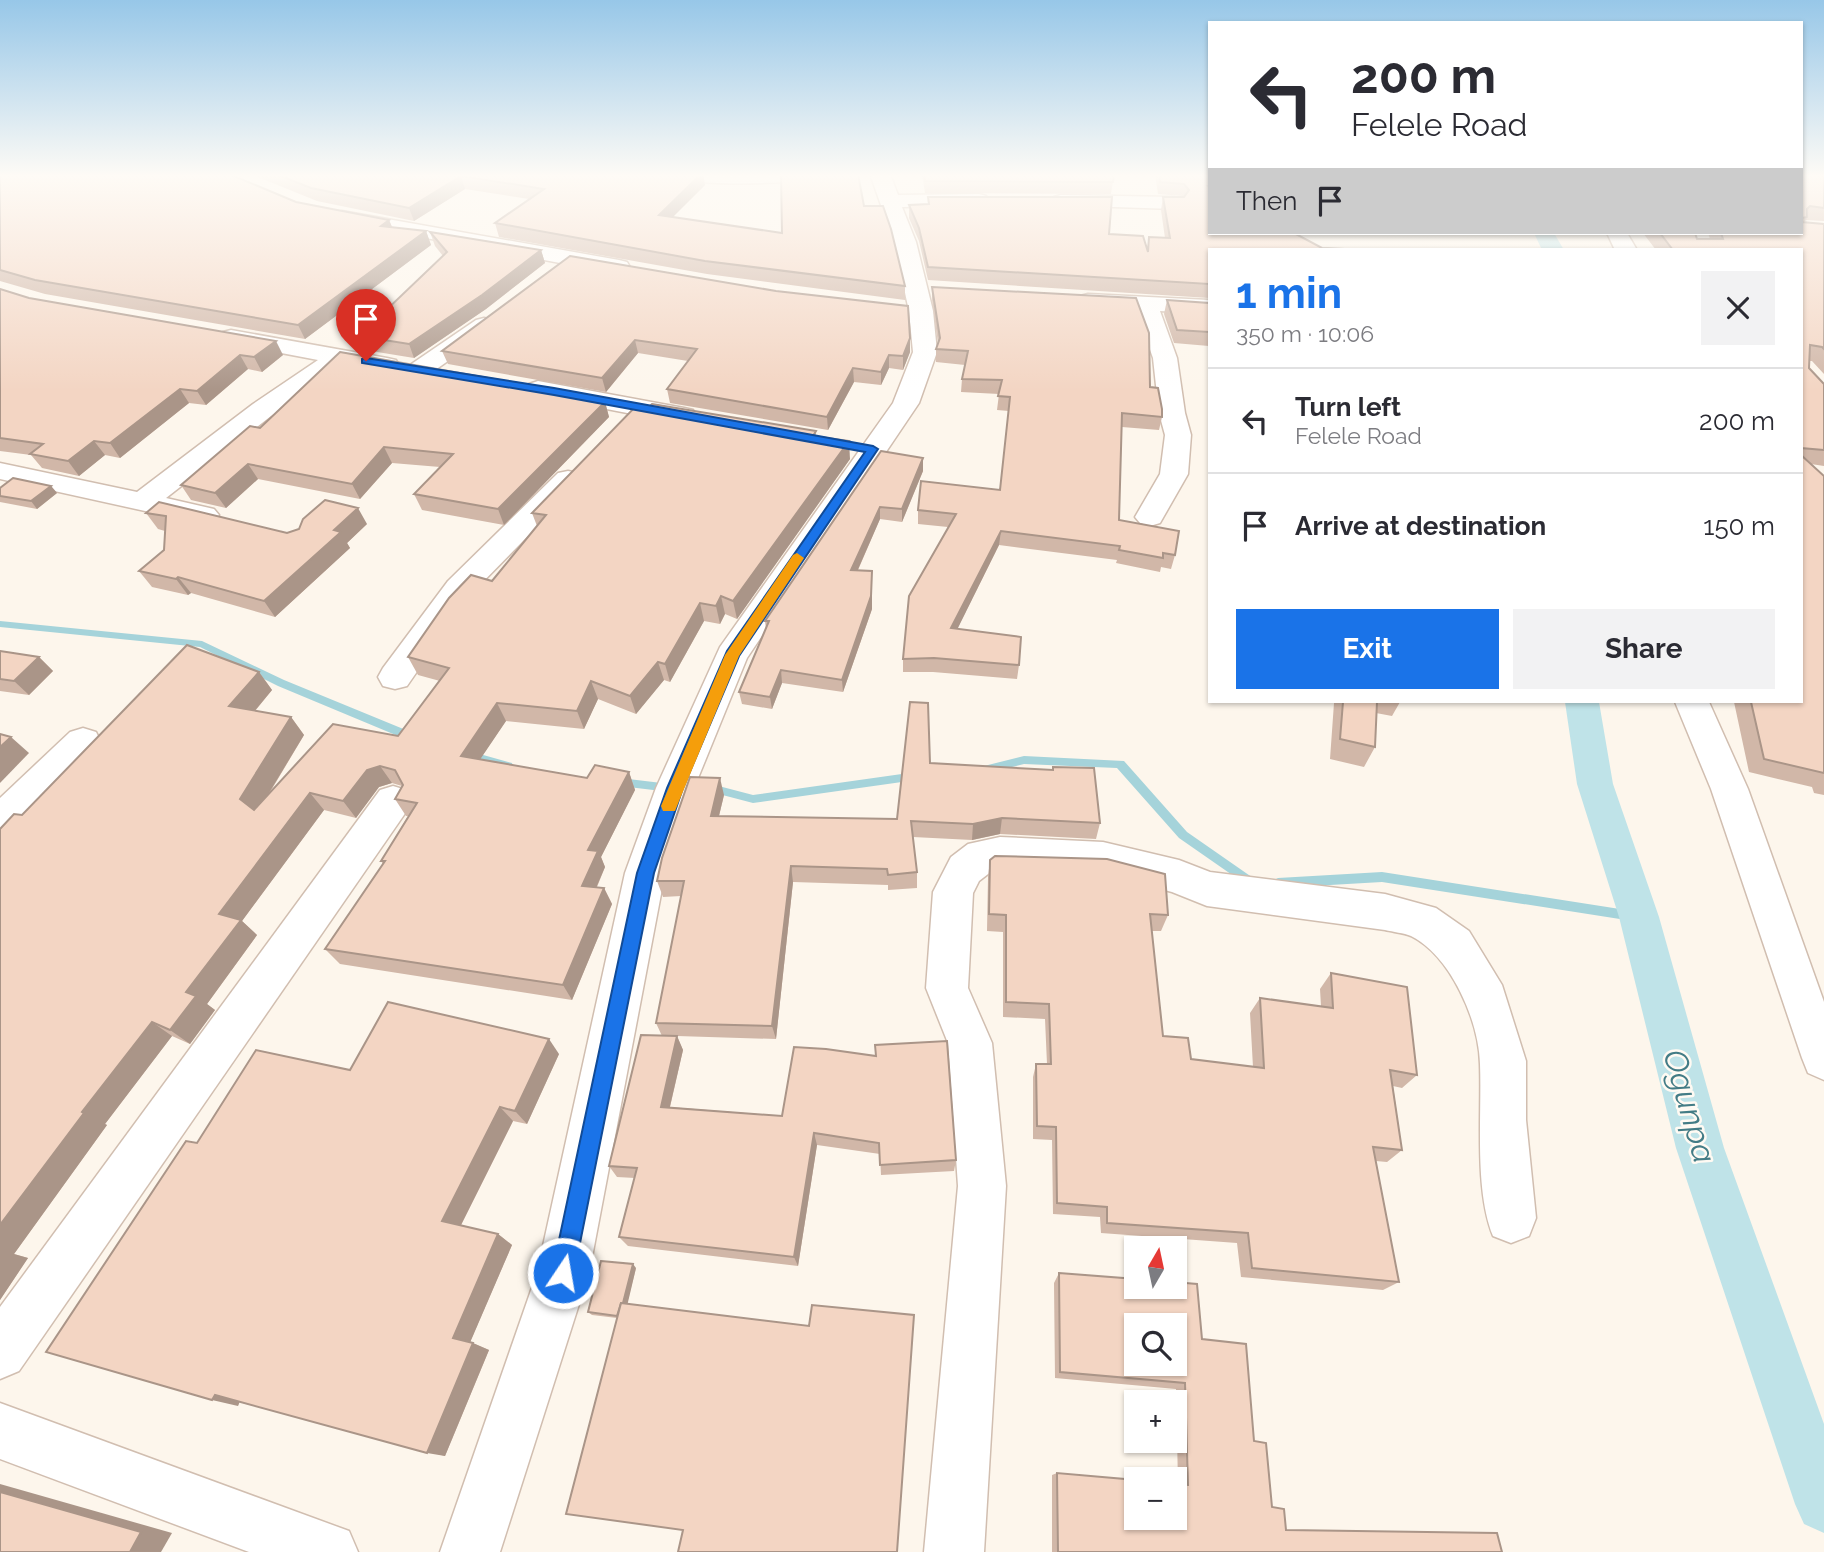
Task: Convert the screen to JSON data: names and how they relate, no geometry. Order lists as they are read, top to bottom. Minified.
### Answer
{"water":["Ogunpa"],"north":"top","page":{"turn":["200 m","Felele Road"],"then":"Then","heading":["1 min","350 m · 10:06"],"list":[{"name":"Turn left","note":"Felele Road","value":"200 m"},{"name":"Arrive at destination","value":"150 m"}],"buttons":["Exit","Share"],"map_buttons":["+","−"]}}
